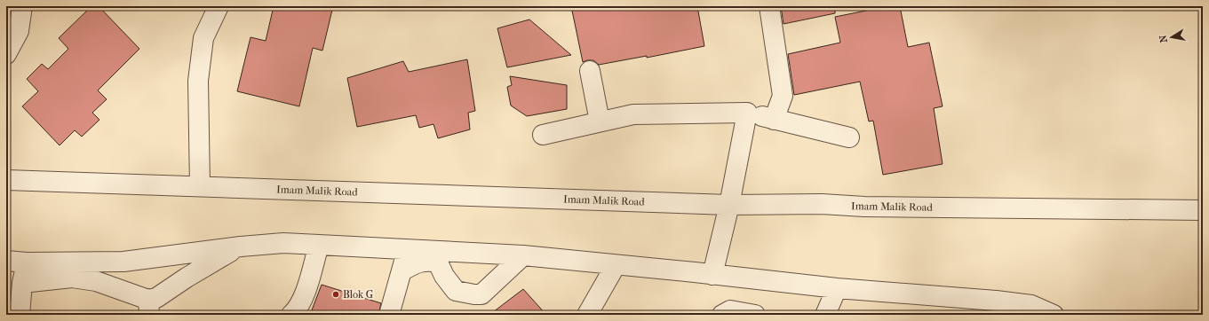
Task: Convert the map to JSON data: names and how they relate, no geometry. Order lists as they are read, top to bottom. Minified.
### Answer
{"streets":{"lane":["Imam Malik Road"]},"places":["Blok G"],"north":"left"}
